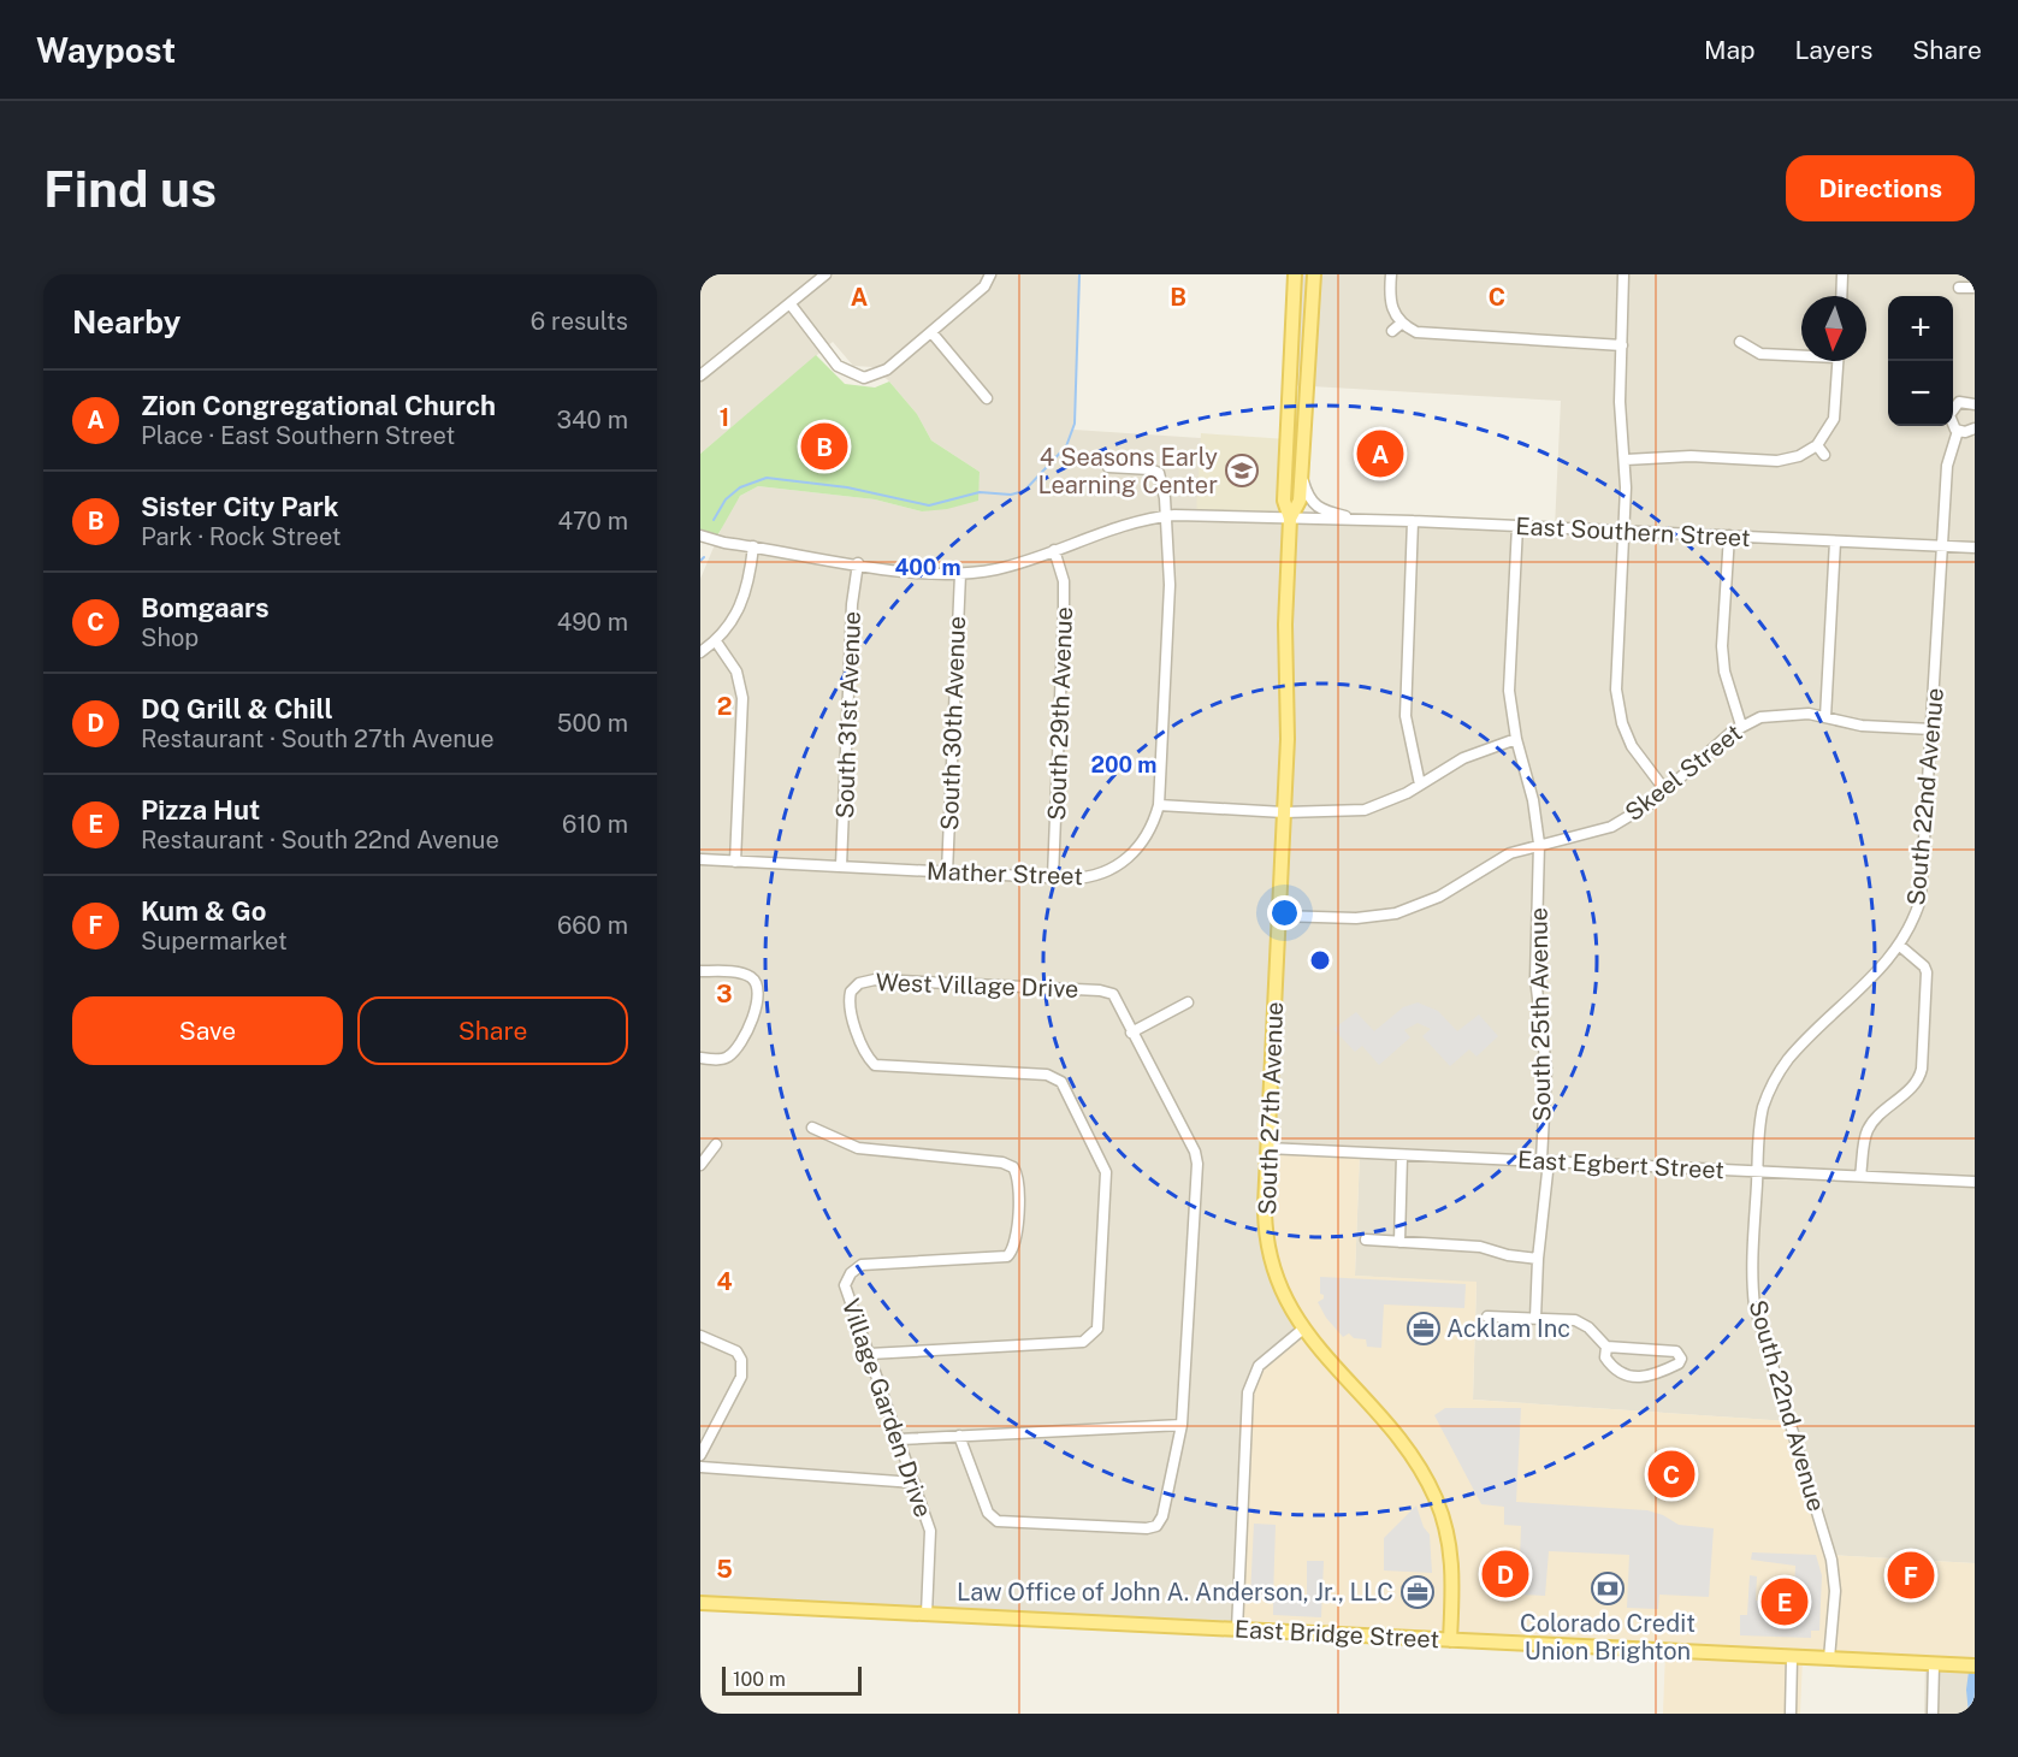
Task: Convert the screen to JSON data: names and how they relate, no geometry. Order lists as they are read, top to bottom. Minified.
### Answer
{"streets":{"main road":["South 27th Avenue","East Bridge Street"],"street":["East Southern Street","South 29th Avenue","South 31st Avenue","South 30th Avenue","Skeel Street","South 22nd Avenue","Mather Street","West Village Drive","South 25th Avenue","East Egbert Street","Village Garden Drive"]},"crossings":[["East Southern Street","South 29th Avenue"],["East Southern Street","South 31st Avenue"],["East Southern Street","South 30th Avenue"],["East Southern Street","South 22nd Avenue"],["East Southern Street","Mather Street"],["East Southern Street","South 25th Avenue"],["East Southern Street","South 27th Avenue"],["South 29th Avenue","Mather Street"],["South 31st Avenue","Mather Street"],["South 30th Avenue","Mather Street"],["Skeel Street","South 22nd Avenue"],["Skeel Street","South 25th Avenue"],["Skeel Street","South 27th Avenue"],["South 22nd Avenue","East Egbert Street"],["South 22nd Avenue","East Bridge Street"],["West Village Drive","Village Garden Drive"],["South 25th Avenue","East Egbert Street"],["South 27th Avenue","East Egbert Street"],["South 27th Avenue","East Bridge Street"],["Village Garden Drive","East Bridge Street"]],"places":{"school or university":["4 Seasons Early Learning Center"],"office":["Acklam Inc","Law Office of John A. Anderson, Jr., LLC"],"bank":["Colorado Credit Union Brighton"]},"scale_bar":"100 m","north":"bottom","page":{"header":"Waypost","nav":["Map","Layers","Share"],"buttons":["Directions",["Save","Share"]],"title":"Find us","heading":["Nearby","6 results"],"map_buttons":["+","−"],"list":[{"mark":"A","name":"Zion Congregational Church","note":"Place · East Southern Street","value":"340 m"},{"mark":"B","name":"Sister City Park","note":"Park · Rock Street","value":"470 m"},{"mark":"C","name":"Bomgaars","note":"Shop","value":"490 m"},{"mark":"D","name":"DQ Grill & Chill","note":"Restaurant · South 27th Avenue","value":"500 m"},{"mark":"E","name":"Pizza Hut","note":"Restaurant · South 22nd Avenue","value":"610 m"},{"mark":"F","name":"Kum & Go","note":"Supermarket","value":"660 m"}],"pins":["B","A","C","D","F","E"],"scale":"100 m"},"grid":{"columns":["A","B","C"],"rows":["1","2","3","4","5"]},"rings":["400 m","200 m"]}
